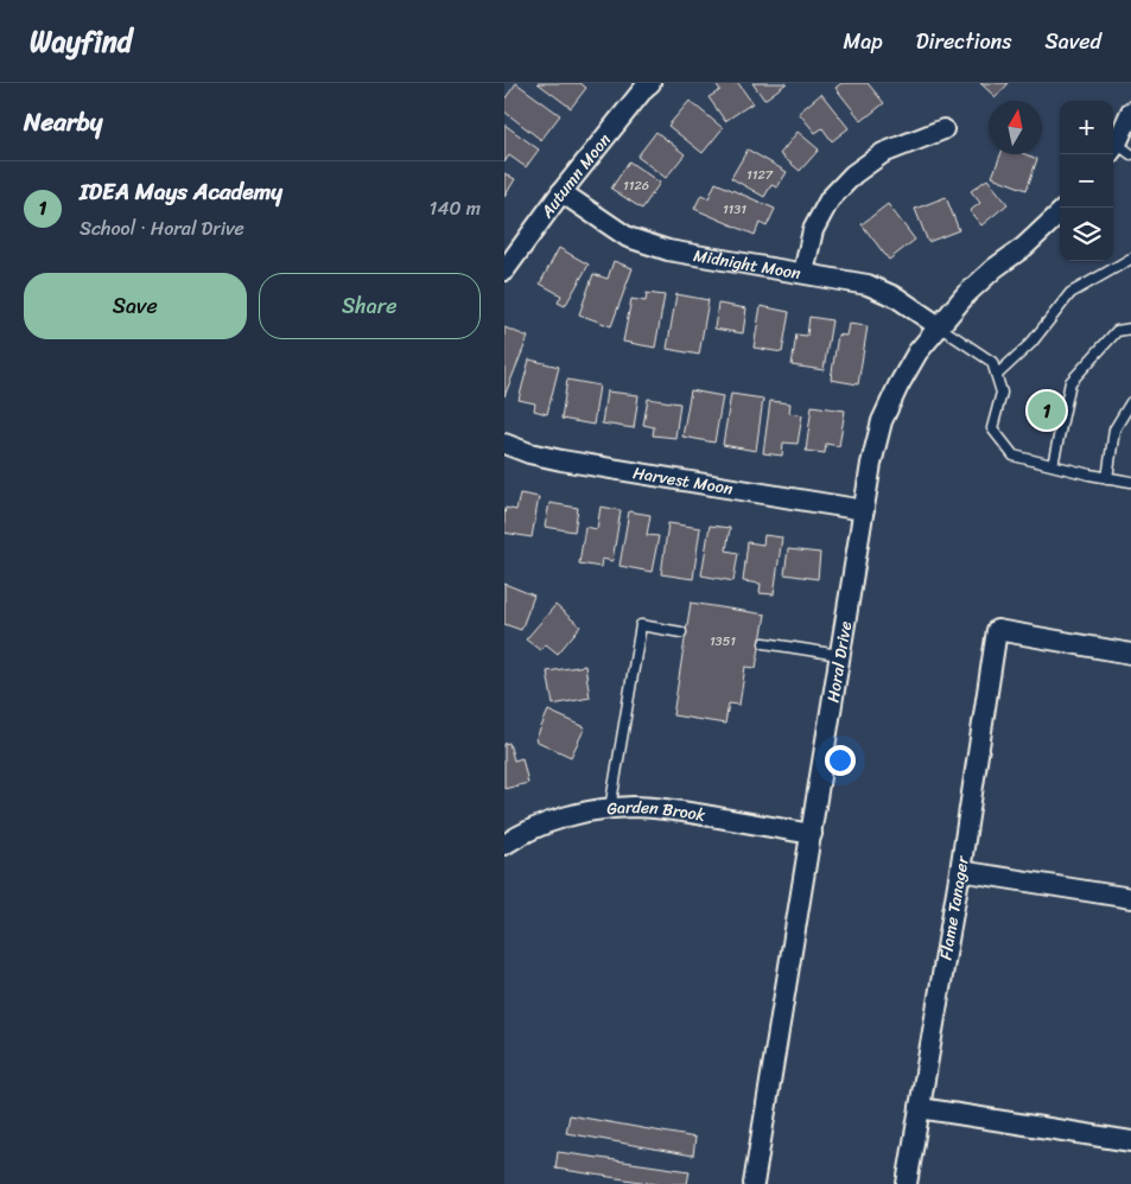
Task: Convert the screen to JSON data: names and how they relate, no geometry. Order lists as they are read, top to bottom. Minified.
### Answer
{"streets":{"street":["Autumn Moon","Midnight Moon","Harvest Moon","Horal Drive","Garden Brook","Flame Tanager"]},"crossings":[["Autumn Moon","Midnight Moon"],["Midnight Moon","Horal Drive"],["Harvest Moon","Horal Drive"],["Horal Drive","Garden Brook"]],"house_numbers":["1127","1126","1131","1351"],"north":"top","page":{"header":"Wayfind","nav":["Map","Directions","Saved"],"heading":"Nearby","map_buttons":["+","−"],"list":[{"mark":"1","name":"IDEA Mays Academy","note":"School · Horal Drive","value":"140 m"}],"buttons":["Save","Share"],"pins":"1"}}
